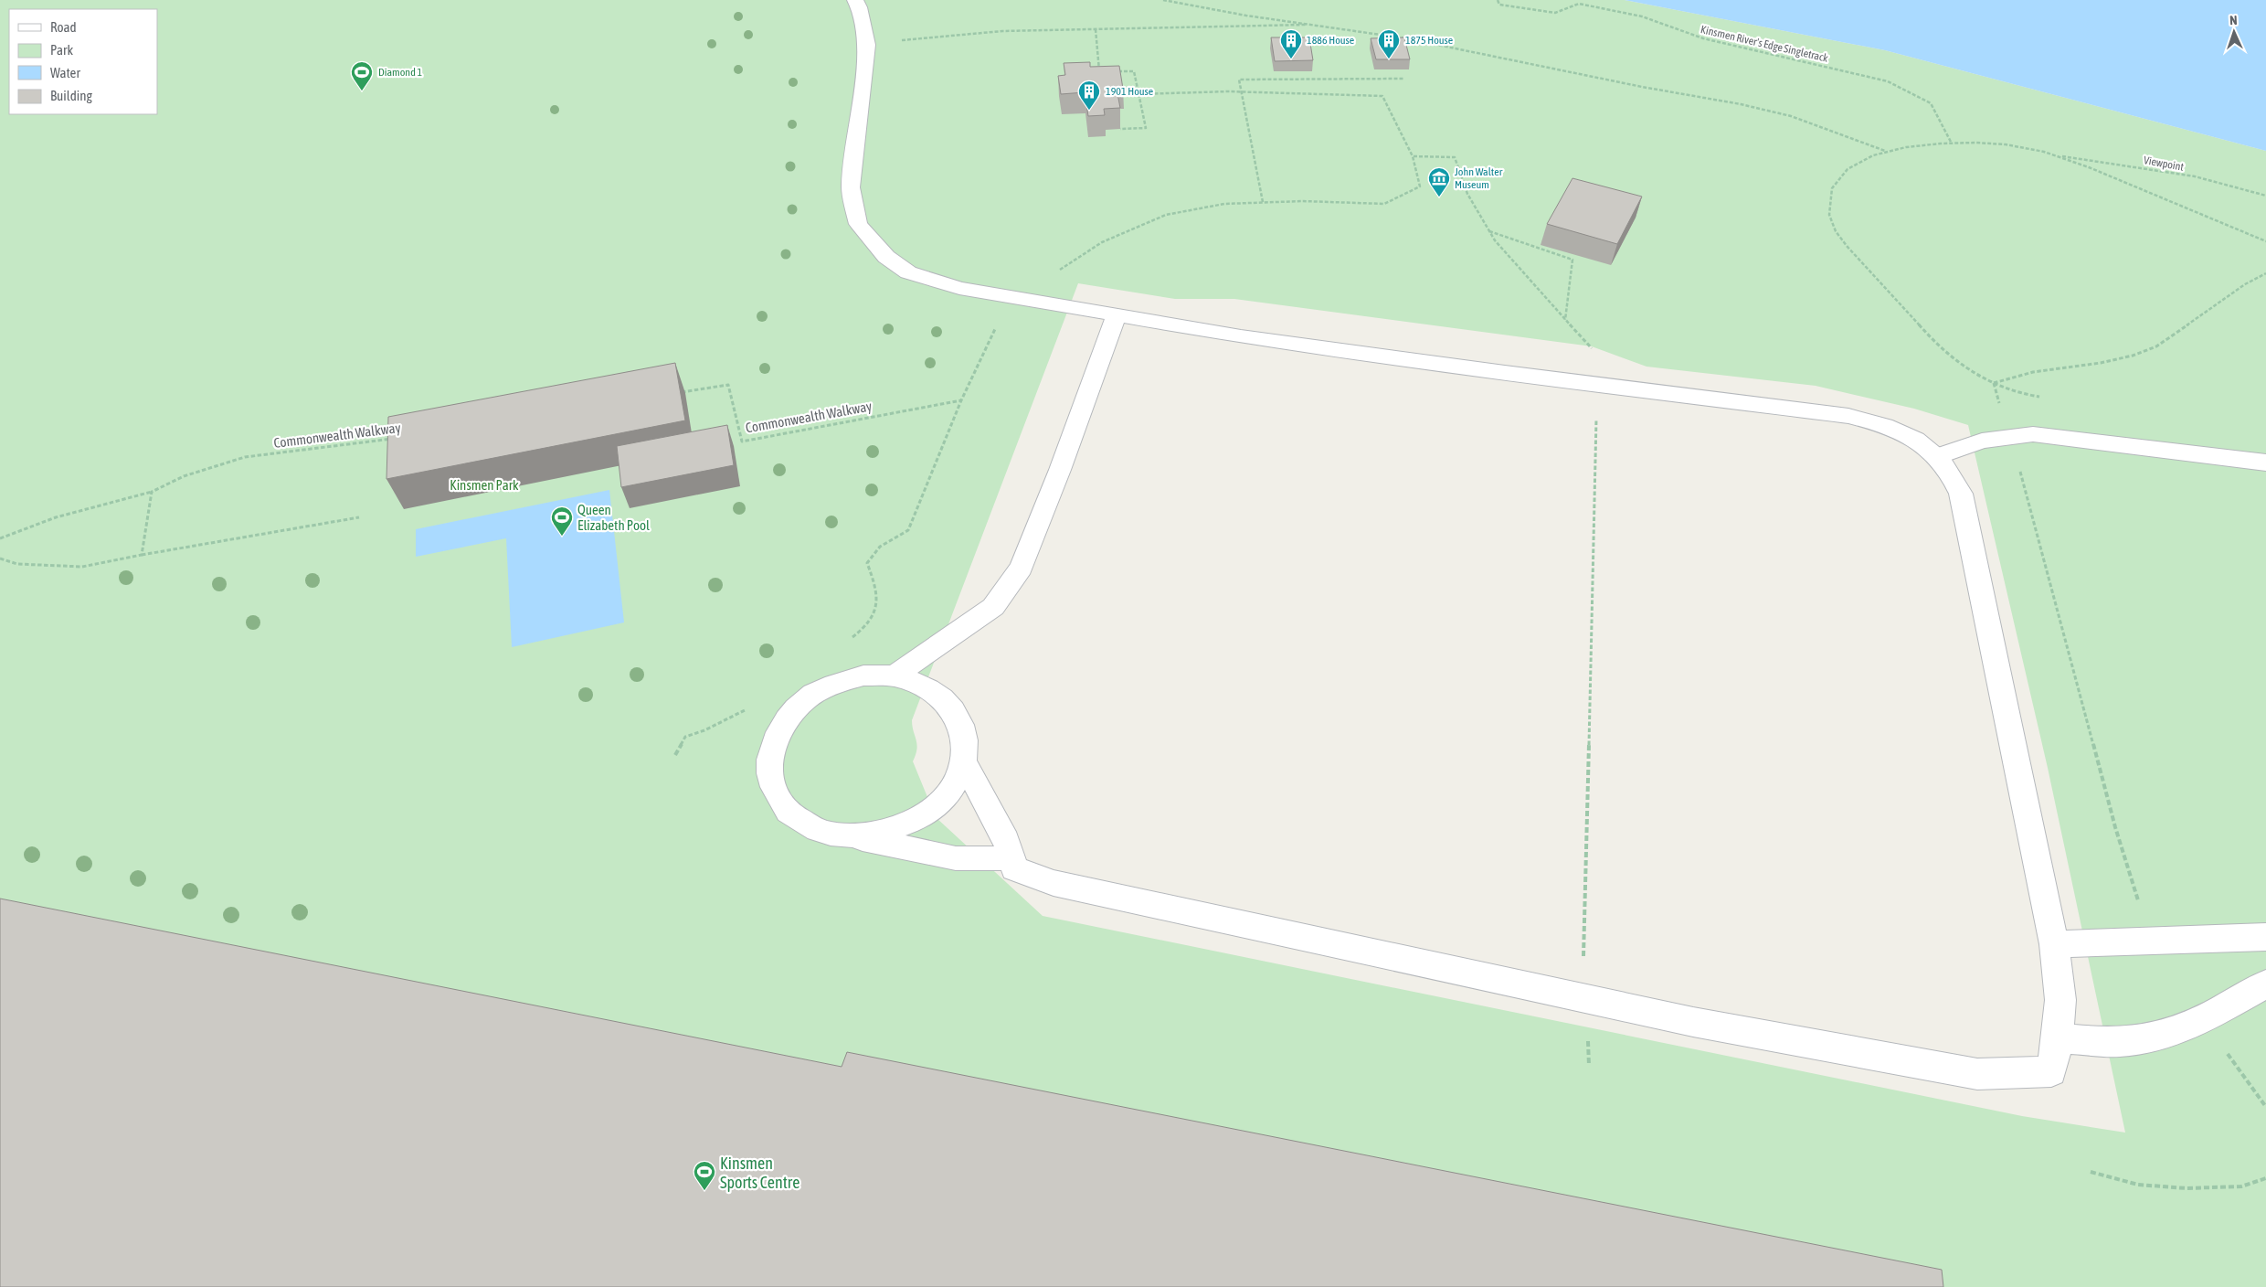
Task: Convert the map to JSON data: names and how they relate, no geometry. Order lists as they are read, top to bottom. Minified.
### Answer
{"streets":{"path":["Kinsmen River's Edge Singletrack","Viewpoint","Commonwealth Walkway"]},"parks":["Kinsmen Park"],"places":{"building":["1886 House","1875 House","1901 House"],"sports":["Diamond 1","Queen Elizabeth Pool","Kinsmen Sports Centre"],"museum":["John Walter Museum"]},"legend":["Road","Park","Water","Building"],"north":"top"}
